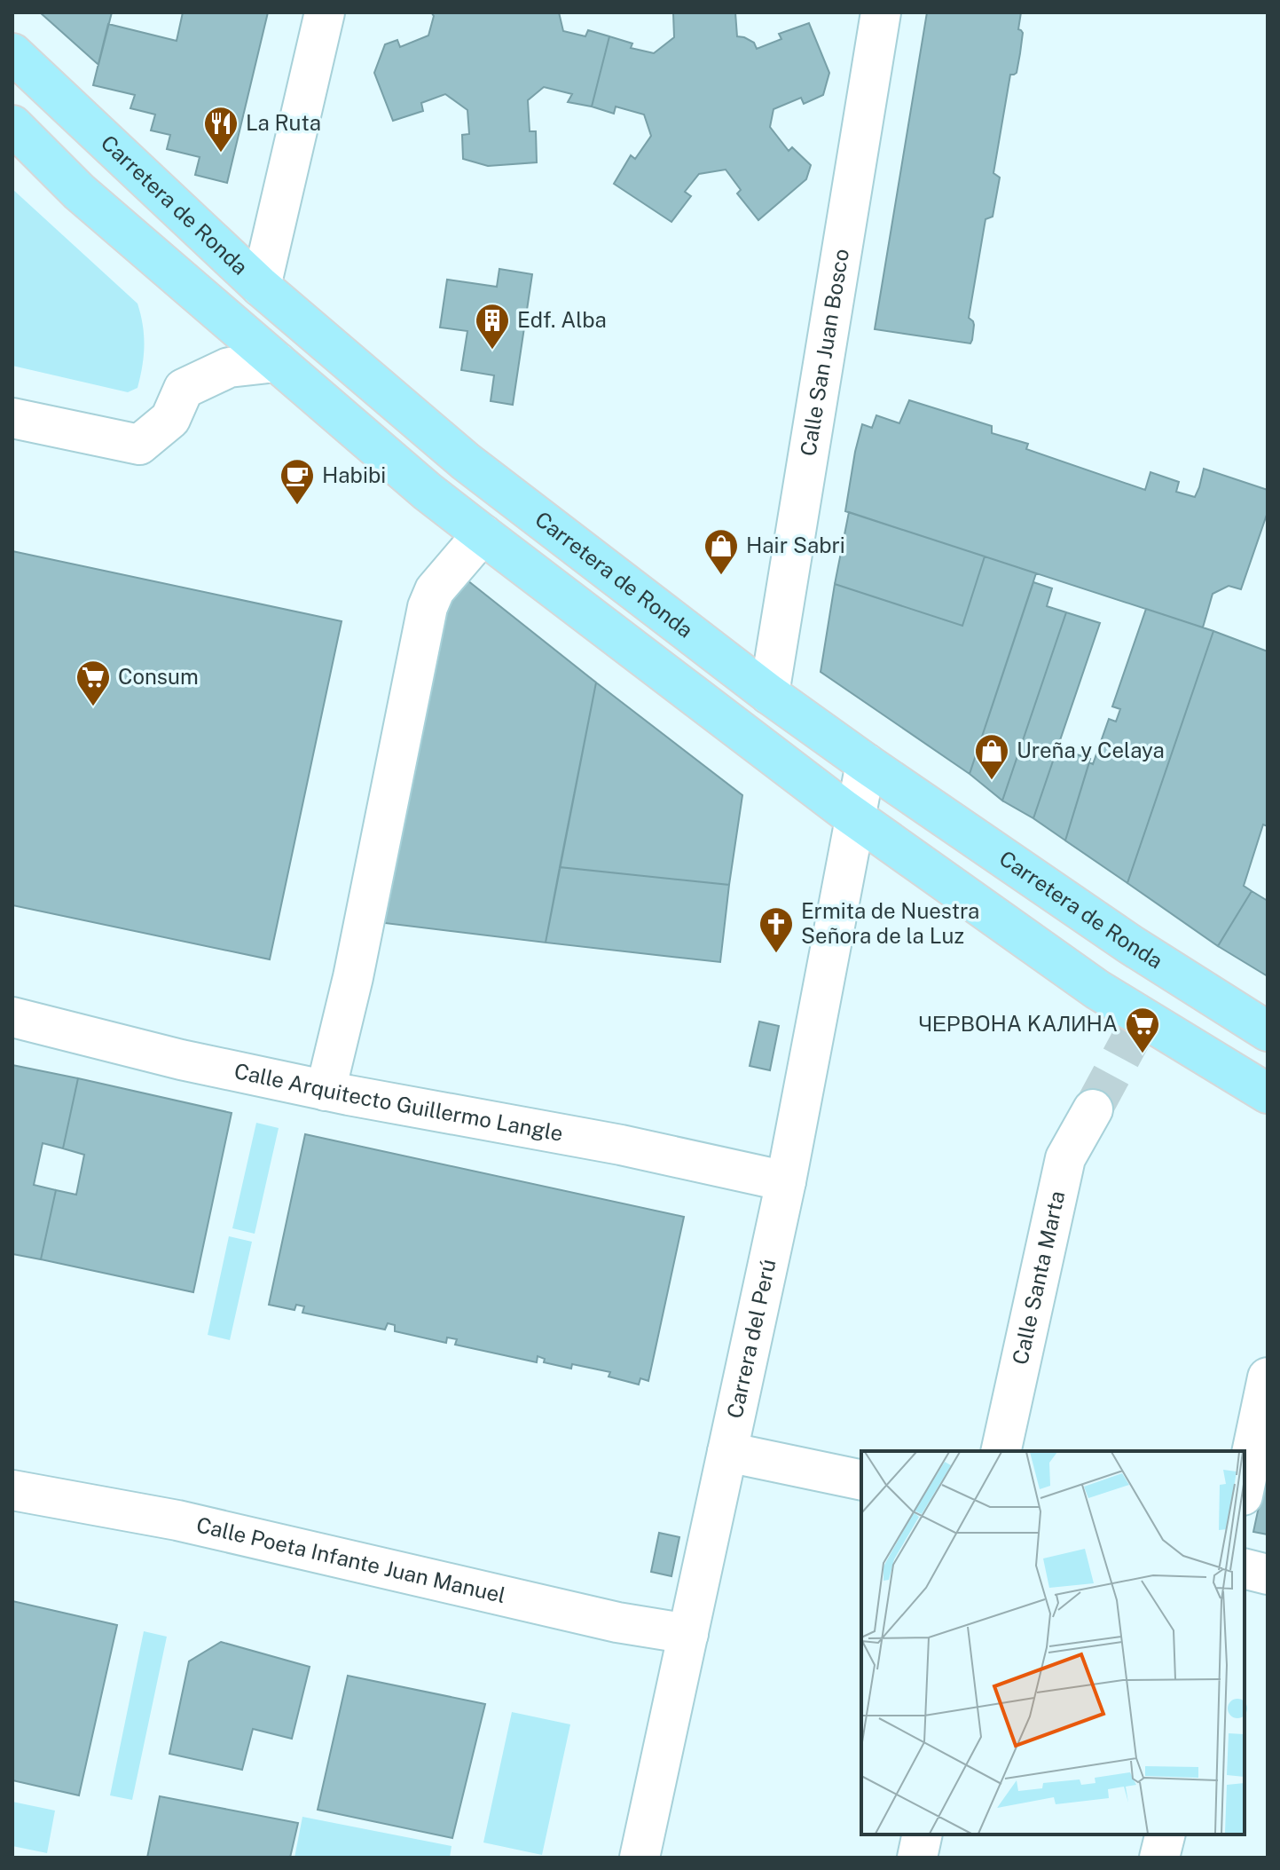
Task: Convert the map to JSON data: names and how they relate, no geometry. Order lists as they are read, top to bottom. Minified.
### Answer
{"streets":{"main road":["Carretera de Ronda"],"street":["Calle San Juan Bosco","Calle Arquitecto Guillermo Langle","Calle Santa Marta","Carrera del Perú","Calle Poeta Infante Juan Manuel"]},"crossings":[["Carretera de Ronda","Calle San Juan Bosco"],["Carretera de Ronda","Carrera del Perú"],["Calle Arquitecto Guillermo Langle","Carrera del Perú"],["Carrera del Perú","Calle Poeta Infante Juan Manuel"]],"places":{"restaurant":["La Ruta"],"building":["Edf. Alba"],"cafe":["Habibi"],"shop":["Hair Sabri","Ureña y Celaya"],"supermarket":["Consum","ЧЕРВOHA KAЛИHA"],"church":["Ermita de Nuestra Señora de la Luz"]}}
